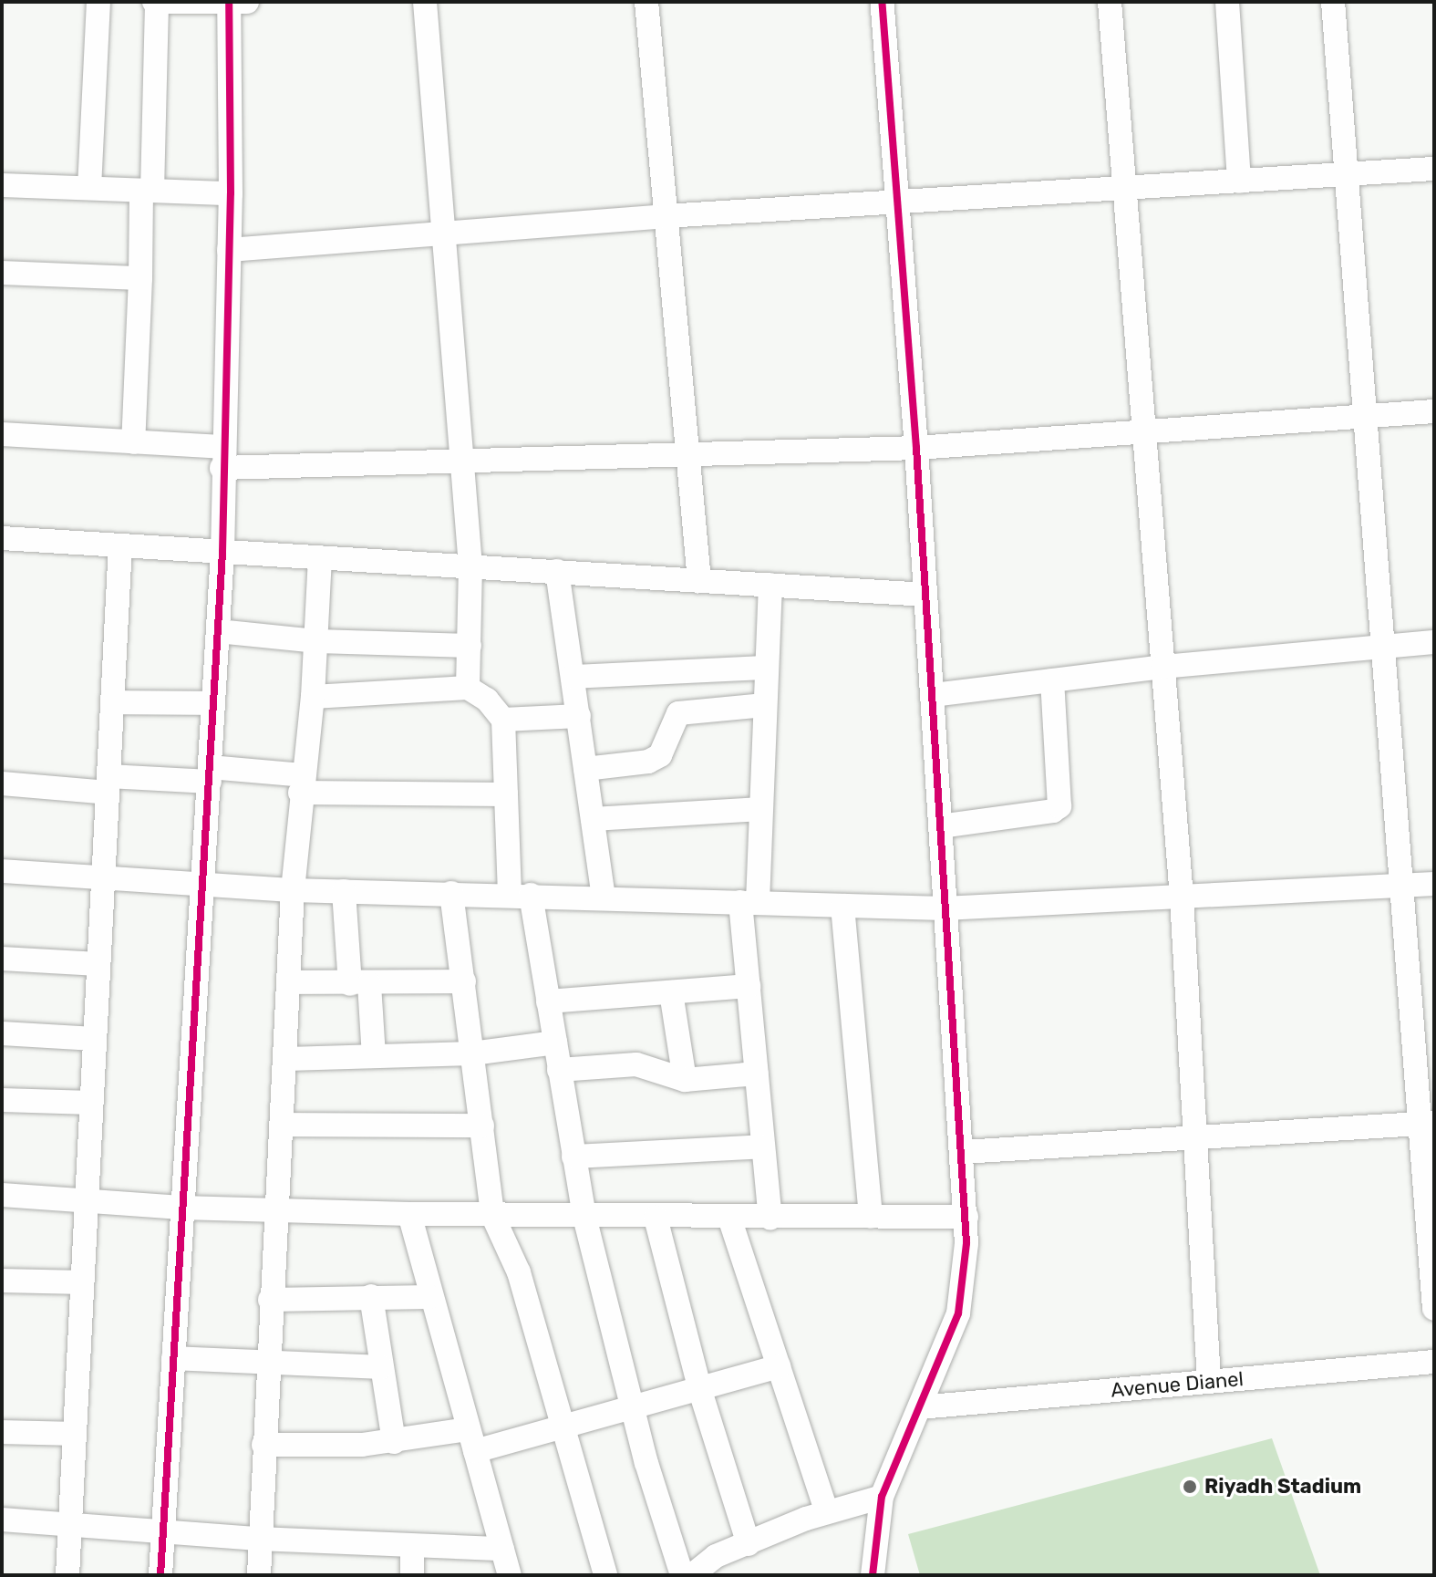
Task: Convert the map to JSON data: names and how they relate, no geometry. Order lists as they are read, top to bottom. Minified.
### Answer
{"streets":{"street":["Avenue Dianel"]},"places":["Riyadh Stadium"]}
